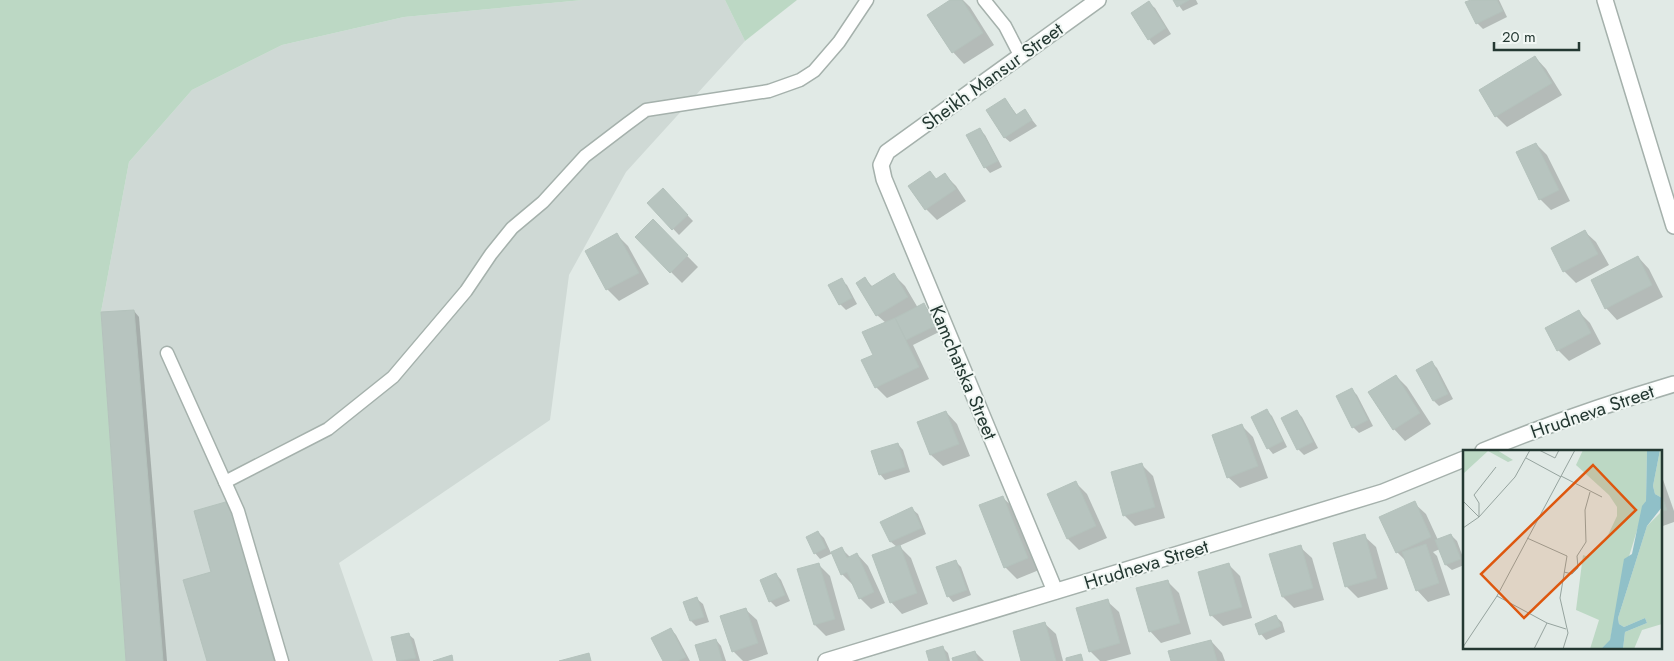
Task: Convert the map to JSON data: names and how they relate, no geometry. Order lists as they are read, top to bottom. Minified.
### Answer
{"streets":{"street":["Sheikh Mansur Street","Kamchatska Street","Hrudneva Street"]},"crossings":[["Sheikh Mansur Street","Kamchatska Street"],["Kamchatska Street","Hrudneva Street"]],"scale_bar":"20 m"}
